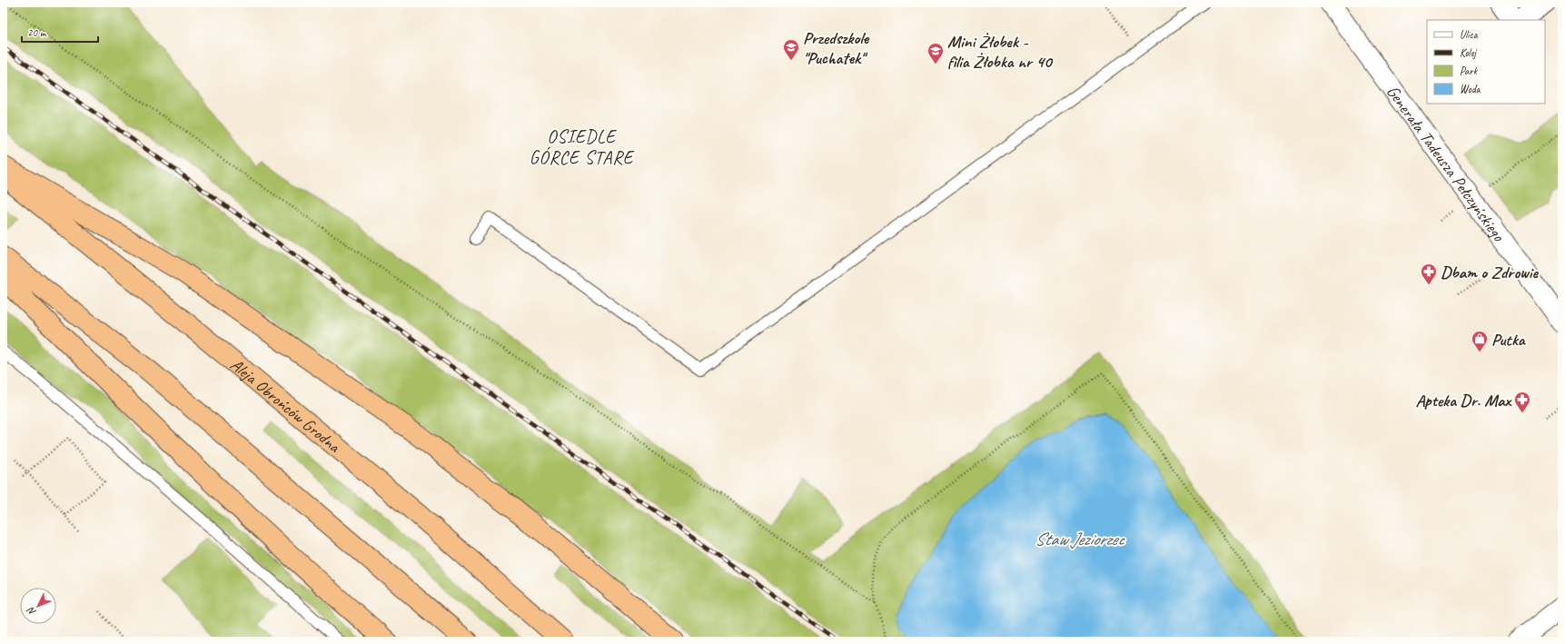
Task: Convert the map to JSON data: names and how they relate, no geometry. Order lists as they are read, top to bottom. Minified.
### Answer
{"streets":{"highway":["Aleja Obrońców Grodna"],"street":["Generała Tadeusza Pełczyńskiego"]},"districts":["OSIEDLE GÓRCE STARE"],"water":["Staw Jeziorzec"],"places":{"school or university":["Przedszkole \"Puchatek\"","Mini Żłobek - filia Żłobka nr 40"],"pharmacy":["Dbam o Zdrowie","Apteka Dr. Max"],"shop":["Putka"]},"legend":["Ulica","Kolej","Park","Woda"],"scale_bar":"20 m","north":"bottom left"}
